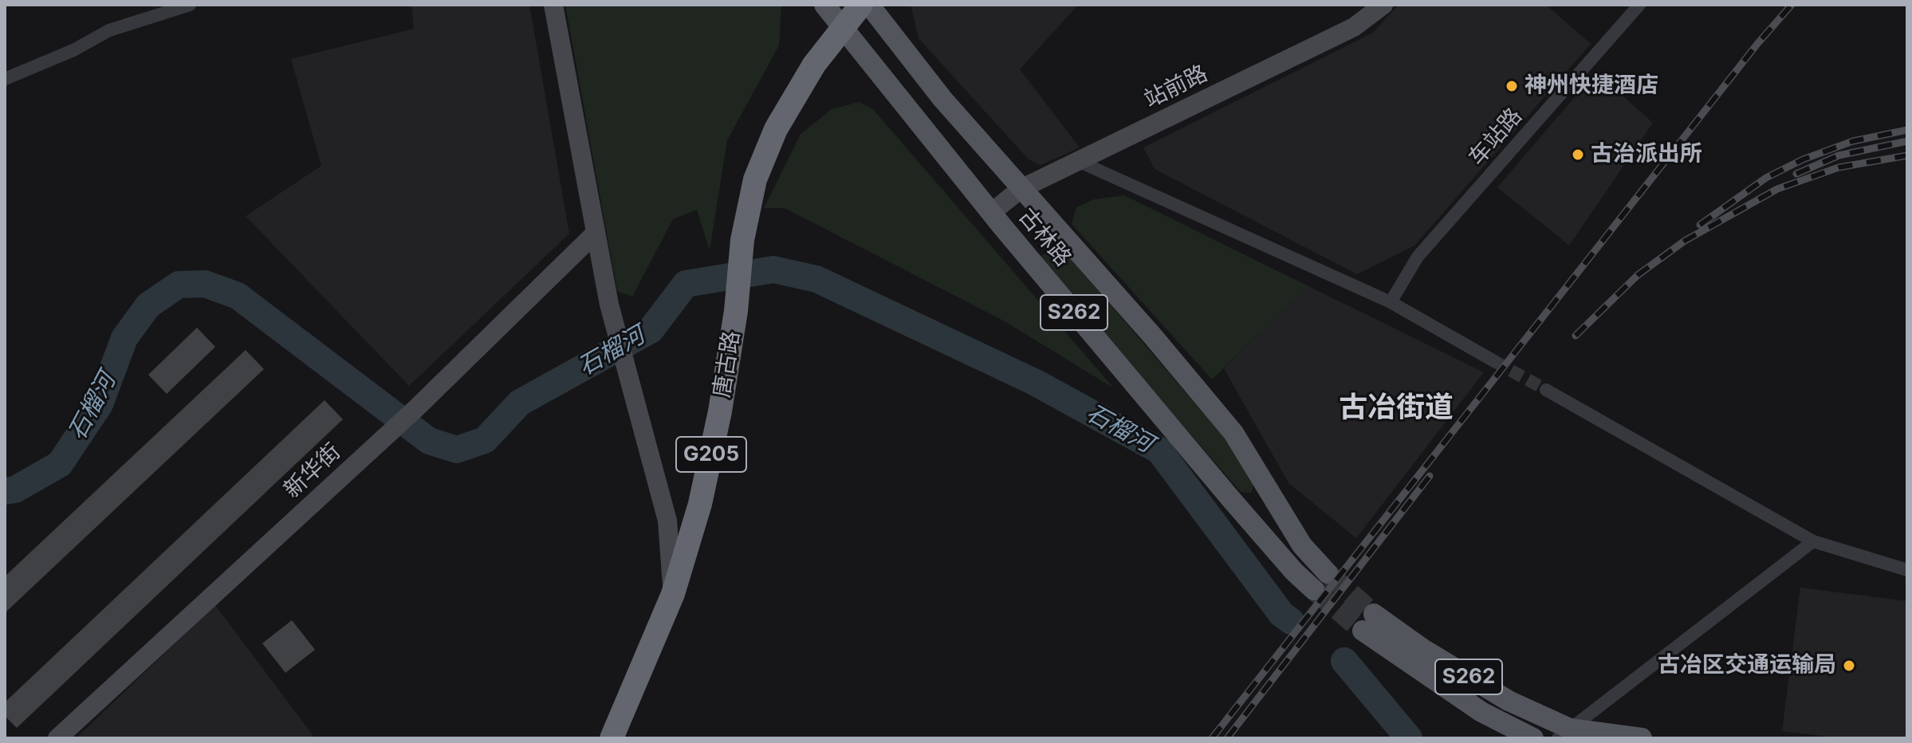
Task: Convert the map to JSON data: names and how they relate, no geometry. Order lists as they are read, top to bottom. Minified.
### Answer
{"streets":{"highway":["唐古路","G205"],"main road":["古林路","S262"],"street":["站前路","车站路","新华街"]},"crossings":[["站前路","古林路"],["古林路","S262"],["古林路","唐古路"],["S262","唐古路"]],"districts":["古冶街道"],"water":["石榴河"],"places":["神州快捷酒店","古治派出所","古冶区交通运输局"]}
